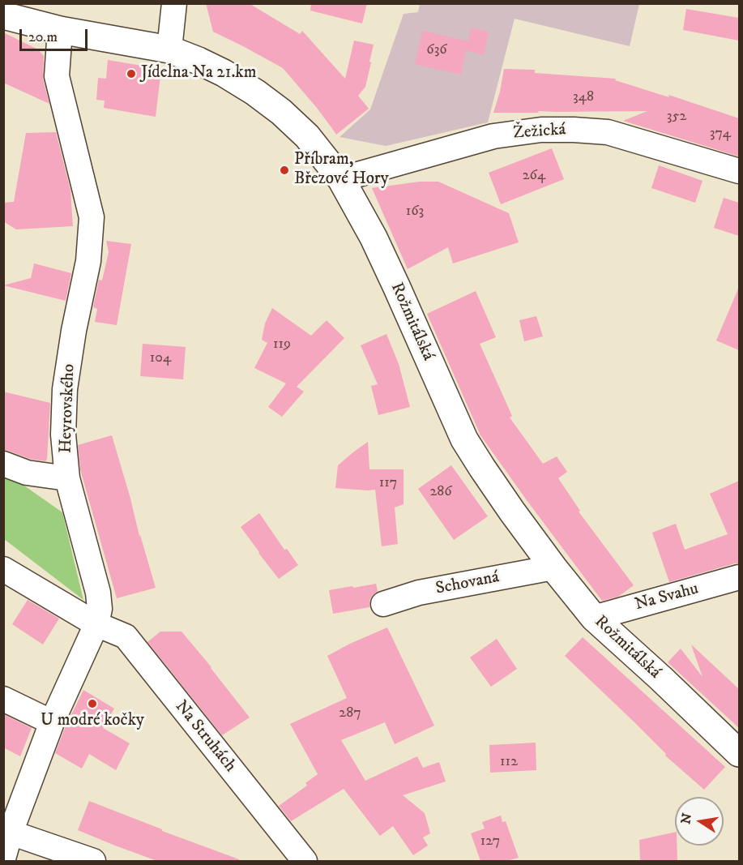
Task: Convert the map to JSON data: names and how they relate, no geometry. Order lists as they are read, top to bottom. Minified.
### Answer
{"streets":{"main road":["Rožmitálská"],"street":["Žežická","Heyrovského","Schovaná","Na Svahu","Na Struhách"]},"crossings":[["Žežická","Rožmitálská"],["Rožmitálská","Heyrovského"],["Rožmitálská","Schovaná"],["Rožmitálská","Na Svahu"],["Heyrovského","Na Struhách"]],"places":["Jídelna Na 21.km","Příbram, Březové Hory","U modré kočky"],"house_numbers":["636","348","352","374","264","163","119","104","117","286","287","112","127"],"scale_bar":"20 m","north":"left"}
